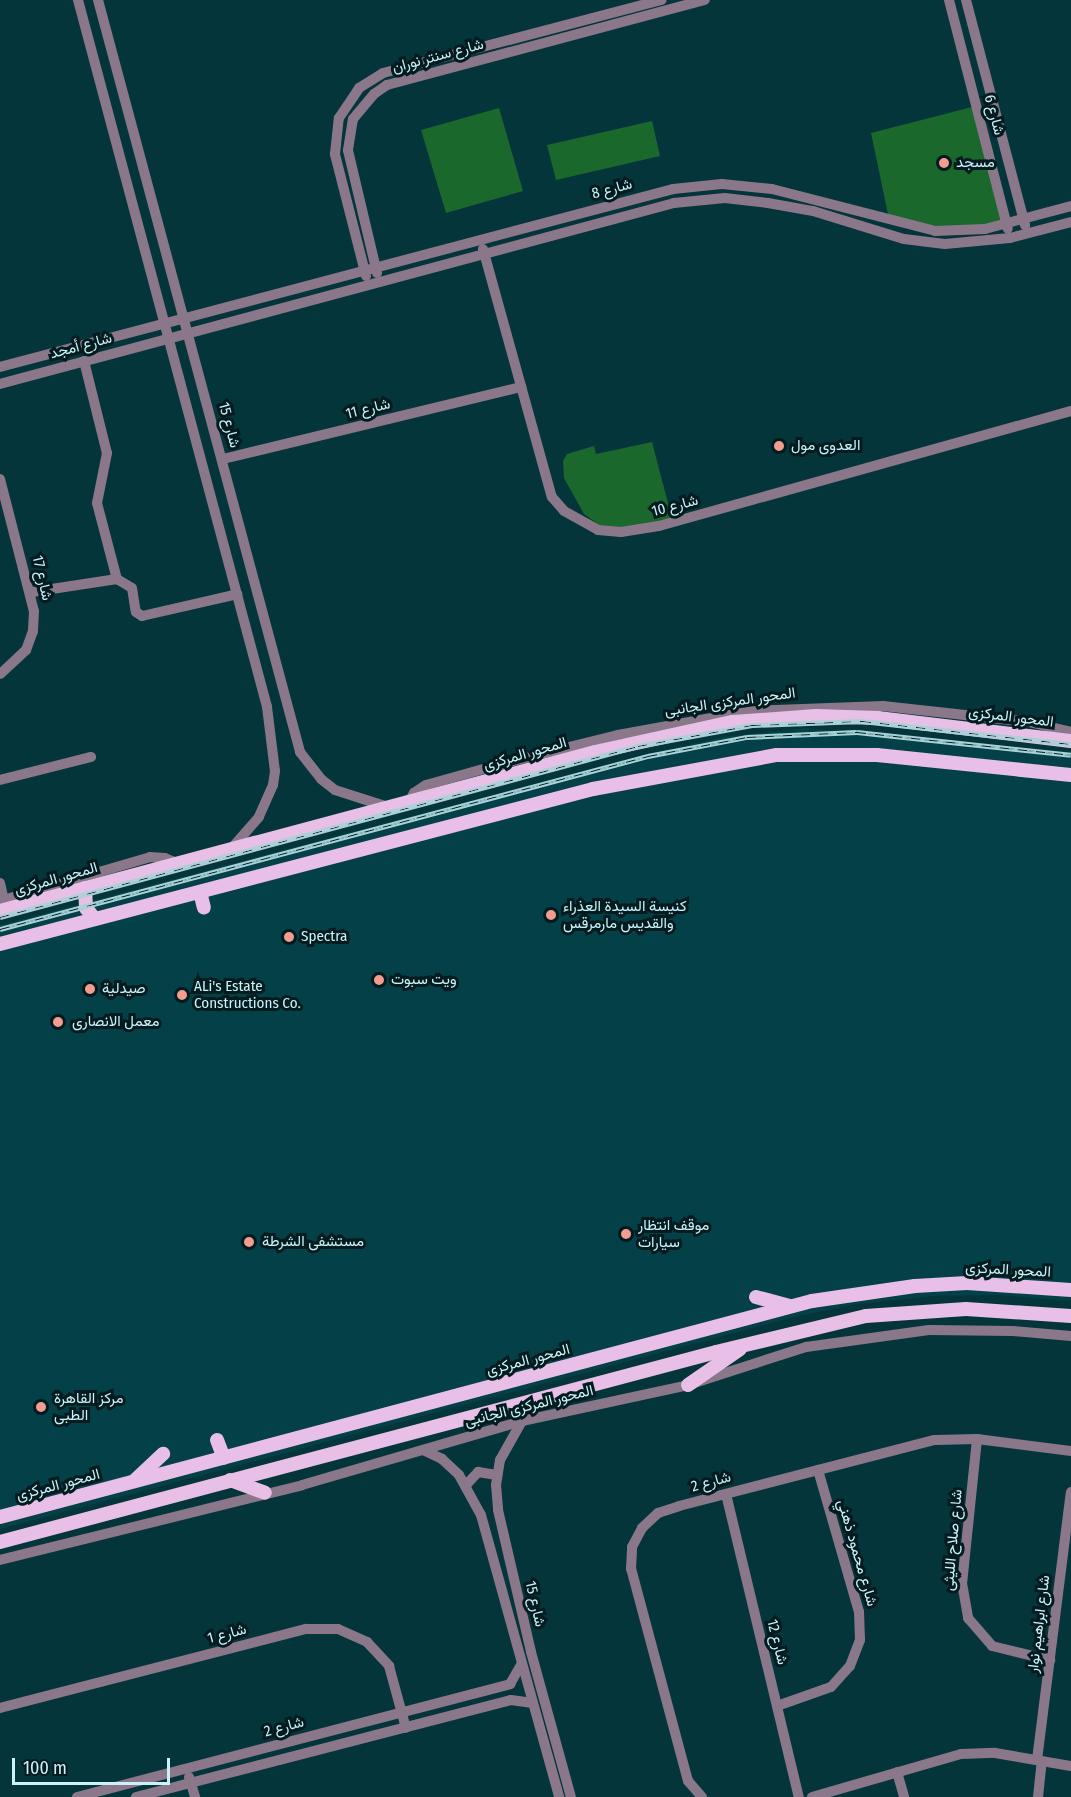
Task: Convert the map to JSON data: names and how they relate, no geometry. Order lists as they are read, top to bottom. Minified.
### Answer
{"streets":{"main road":["المحور المركزى"],"street":["شارع سنتر نوران","شارع 6","شارع 8","شارع أمجد","شارع 11","شارع 15","شارع 10","شارع 17","المحور المركزى الجانبى","شارع 2","شارع صلاح الليثى","شارع محمود ذهني","شارع ابراهيم نوار","شارع 1","شارع 12"]},"crossings":[["شارع سنتر نوران","شارع 8"],["شارع 6","شارع 8"],["شارع 8","شارع أمجد"],["شارع 8","شارع 15"],["شارع 8","شارع 10"],["شارع 11","شارع 15"],["شارع 11","شارع 10"],["شارع 15","المحور المركزى الجانبى"],["شارع 15","المحور المركزى"],["شارع 15","شارع 2"],["المحور المركزى الجانبى","المحور المركزى"],["شارع 2","شارع صلاح الليثى"],["شارع 2","شارع محمود ذهني"],["شارع 2","شارع 1"],["شارع 2","شارع 12"],["شارع صلاح الليثى","شارع ابراهيم نوار"],["شارع محمود ذهني","شارع 12"]],"places":["مسجد","العدوى مول","كنيسة السيدة العذراء والقديس مارمرقس","Spectra","ويت سبوت","صيدلية","ALi's Estate Constructions Co.","معمل الانصارى","موقف انتظار سيارات","مستشفى الشرطة","مركز القاهرة الطبى"],"scale_bar":"100 m"}
